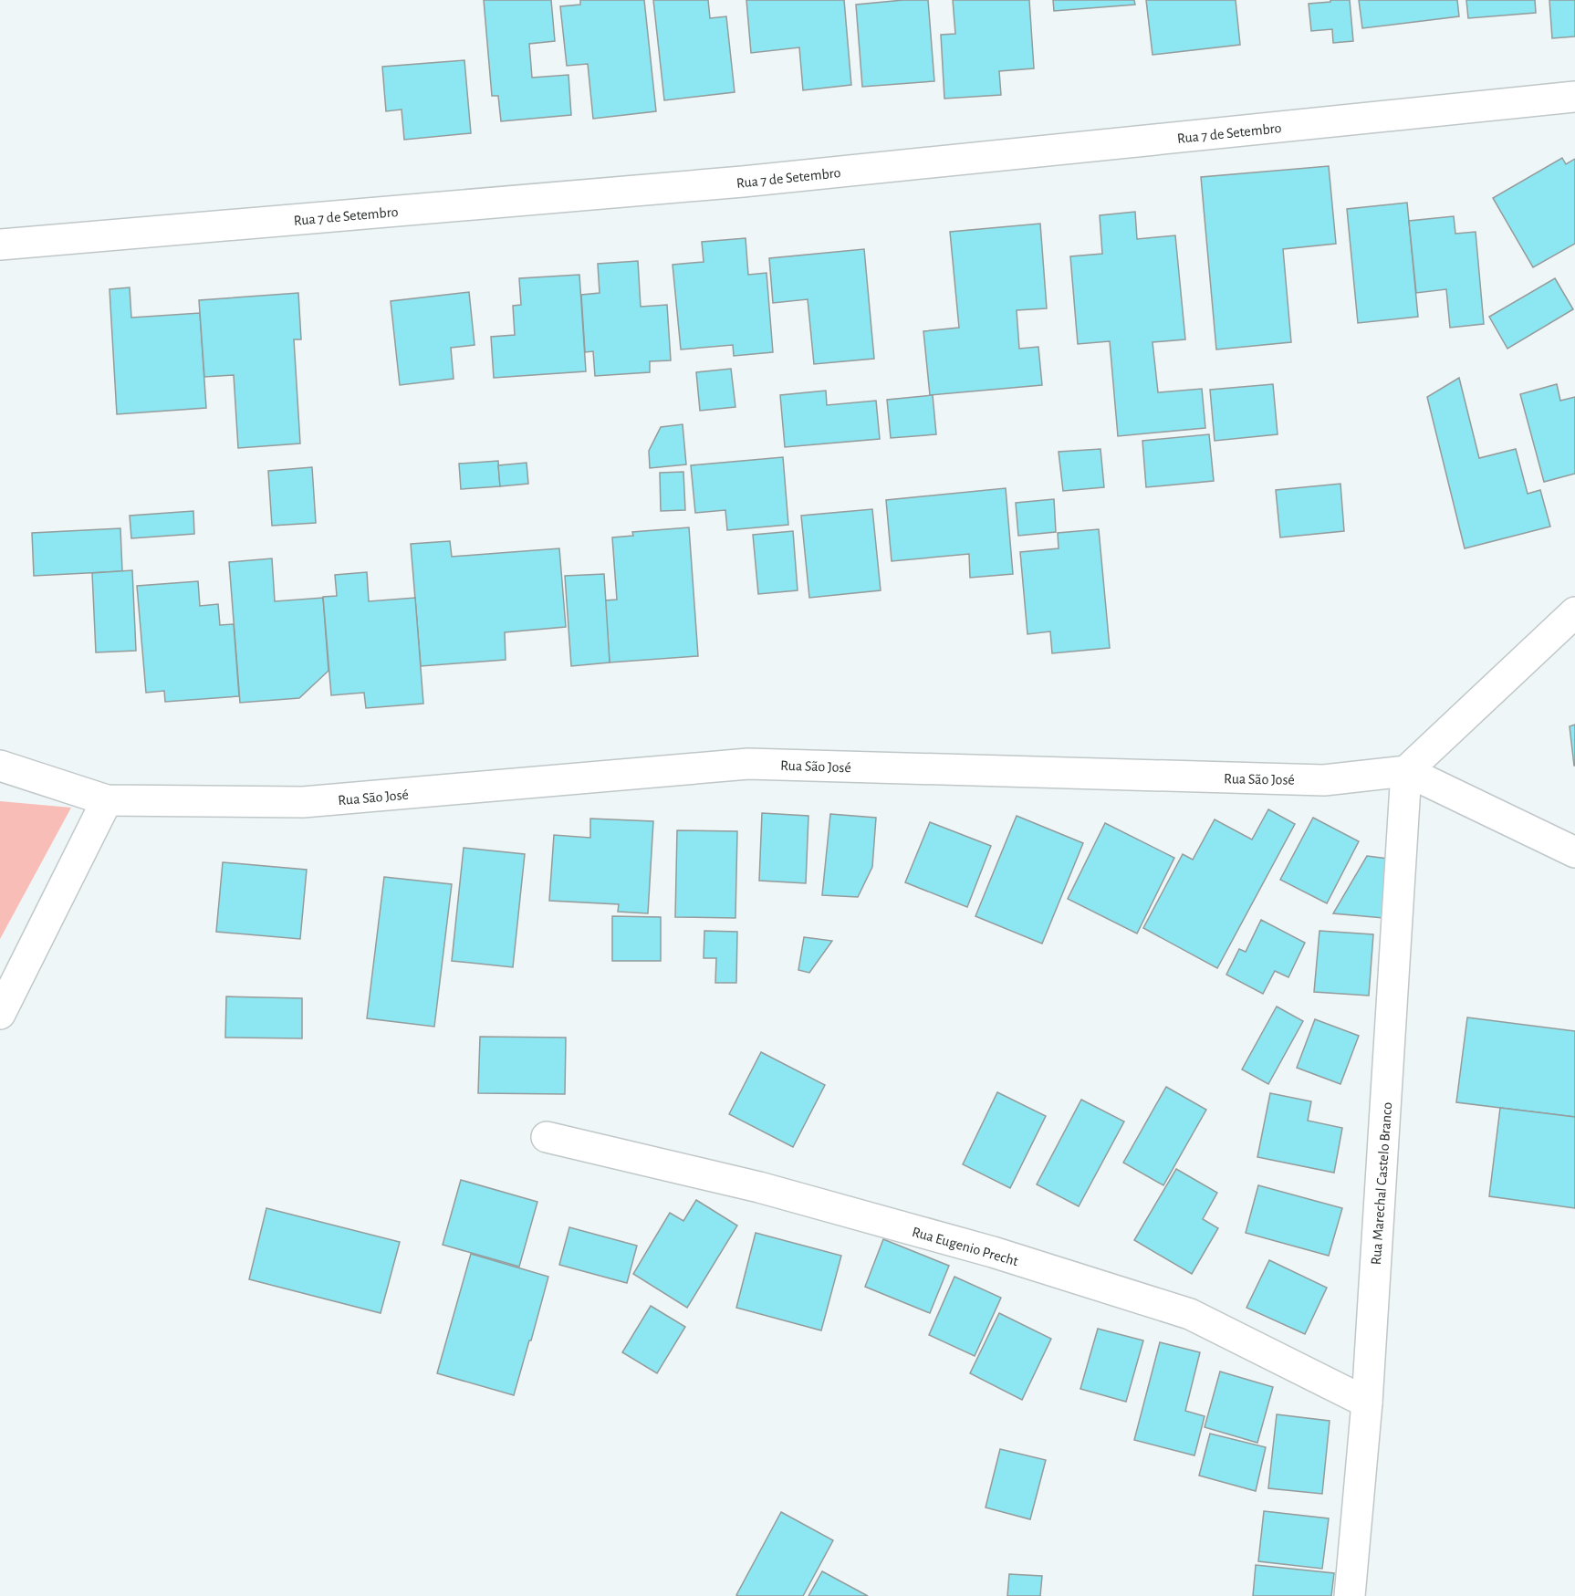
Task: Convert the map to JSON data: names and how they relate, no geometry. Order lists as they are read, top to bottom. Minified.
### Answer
{"streets":{"street":["Rua 7 de Setembro","Rua São José","Rua Marechal Castelo Branco","Rua Eugenio Precht"]},"crossings":[["Rua São José","Rua Marechal Castelo Branco"],["Rua Marechal Castelo Branco","Rua Eugenio Precht"]]}
